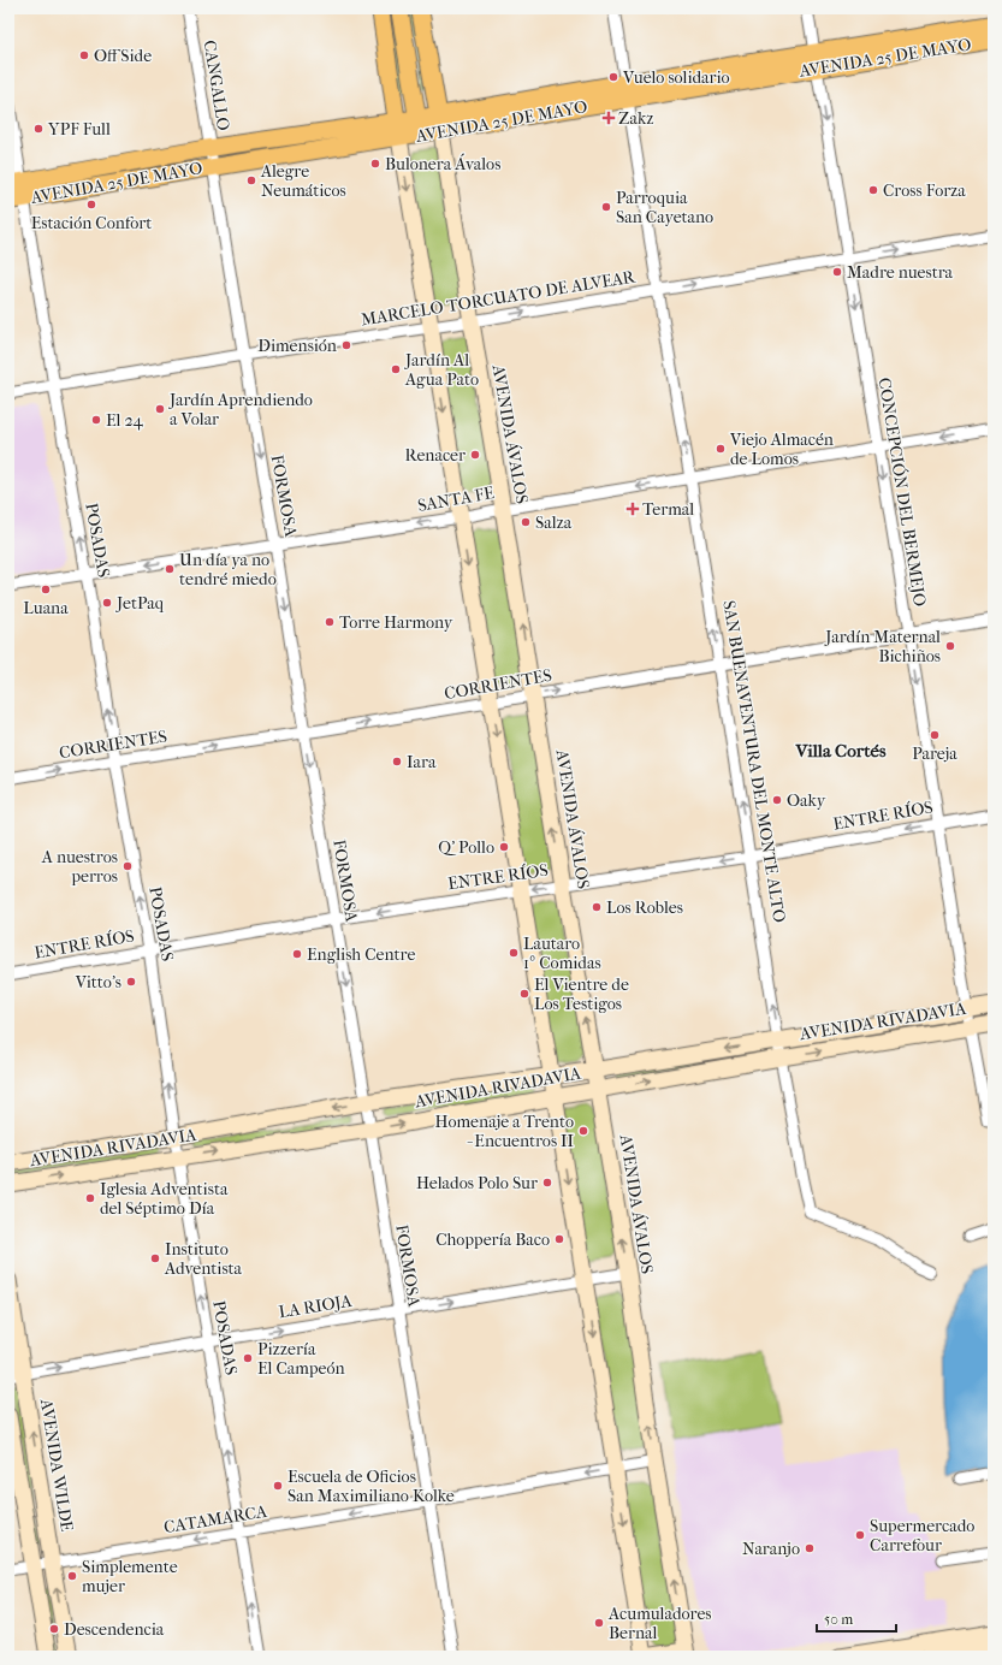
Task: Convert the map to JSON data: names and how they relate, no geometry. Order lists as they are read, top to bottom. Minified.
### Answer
{"streets":{"main road":["AVENIDA 25 DE MAYO","AVENIDA ÁVALOS","AVENIDA RIVADAVIA","AVENIDA WILDE"],"street":["CANGALLO","MARCELO TORCUATO DE ALVEAR","CONCEPCIÓN DEL BERMEJO","FORMOSA","SANTA FE","POSADAS","CORRIENTES","SAN BUENAVENTURA DEL MONTE ALTO","ENTRE RÍOS","LA RIOJA","CATAMARCA"]},"crossings":[["AVENIDA 25 DE MAYO","CANGALLO"],["AVENIDA 25 DE MAYO","AVENIDA ÁVALOS"],["AVENIDA 25 DE MAYO","CONCEPCIÓN DEL BERMEJO"],["AVENIDA 25 DE MAYO","FORMOSA"],["AVENIDA 25 DE MAYO","POSADAS"],["AVENIDA 25 DE MAYO","SAN BUENAVENTURA DEL MONTE ALTO"],["CANGALLO","FORMOSA"],["MARCELO TORCUATO DE ALVEAR","AVENIDA ÁVALOS"],["MARCELO TORCUATO DE ALVEAR","CONCEPCIÓN DEL BERMEJO"],["MARCELO TORCUATO DE ALVEAR","FORMOSA"],["MARCELO TORCUATO DE ALVEAR","POSADAS"],["MARCELO TORCUATO DE ALVEAR","SAN BUENAVENTURA DEL MONTE ALTO"],["AVENIDA ÁVALOS","SANTA FE"],["AVENIDA ÁVALOS","CORRIENTES"],["AVENIDA ÁVALOS","ENTRE RÍOS"],["AVENIDA ÁVALOS","AVENIDA RIVADAVIA"],["AVENIDA ÁVALOS","LA RIOJA"],["AVENIDA ÁVALOS","CATAMARCA"],["CONCEPCIÓN DEL BERMEJO","SANTA FE"],["CONCEPCIÓN DEL BERMEJO","CORRIENTES"],["CONCEPCIÓN DEL BERMEJO","ENTRE RÍOS"],["CONCEPCIÓN DEL BERMEJO","AVENIDA RIVADAVIA"],["FORMOSA","SANTA FE"],["FORMOSA","CORRIENTES"],["FORMOSA","ENTRE RÍOS"],["FORMOSA","AVENIDA RIVADAVIA"],["FORMOSA","LA RIOJA"],["FORMOSA","CATAMARCA"],["SANTA FE","POSADAS"],["SANTA FE","SAN BUENAVENTURA DEL MONTE ALTO"],["POSADAS","CORRIENTES"],["POSADAS","ENTRE RÍOS"],["POSADAS","AVENIDA RIVADAVIA"],["POSADAS","LA RIOJA"],["POSADAS","CATAMARCA"],["CORRIENTES","SAN BUENAVENTURA DEL MONTE ALTO"],["SAN BUENAVENTURA DEL MONTE ALTO","ENTRE RÍOS"],["SAN BUENAVENTURA DEL MONTE ALTO","AVENIDA RIVADAVIA"],["LA RIOJA","AVENIDA WILDE"],["AVENIDA WILDE","CATAMARCA"]],"one_way":["MARCELO TORCUATO DE ALVEAR","CONCEPCIÓN DEL BERMEJO","FORMOSA","SANTA FE","POSADAS","CORRIENTES","SAN BUENAVENTURA DEL MONTE ALTO","ENTRE RÍOS","LA RIOJA","CATAMARCA"],"districts":["Villa Cortés"],"places":{"other":["Off Side","Vuelo solidario","YPF Full","Bulonera Ávalos","Alegre Neumáticos","Cross Forza","Estación Confort","Parroquia San Cayetano","Madre nuestra","Dimensión","Jardín Al Agua Pato","Jardín Aprendiendo a Volar","El 24","Viejo Almacén de Lomos","Renacer","Salza","Un día ya no tendré miedo","Luana","JetPaq","Torre Harmony","Jardín Maternal Bichiños","Pareja","Iara","Oaky","Q' Pollo","A nuestros perros","Los Robles","Lautaro 1º Comidas","English Centre","Vitto's","El Vientre de Los Testigos","Homenaje a Trento - Encuentros II","Helados Polo Sur","Iglesia Adventista del Séptimo Día","Choppería Baco","Instituto Adventista","Pizzería El Campeón","Escuela de Oficios San Maximiliano Kolke","Supermercado Carrefour","Naranjo","Simplemente mujer","Acumuladores Bernal","Descendencia"],"health":["Zakz","Termal"]},"scale_bar":"50 m"}
